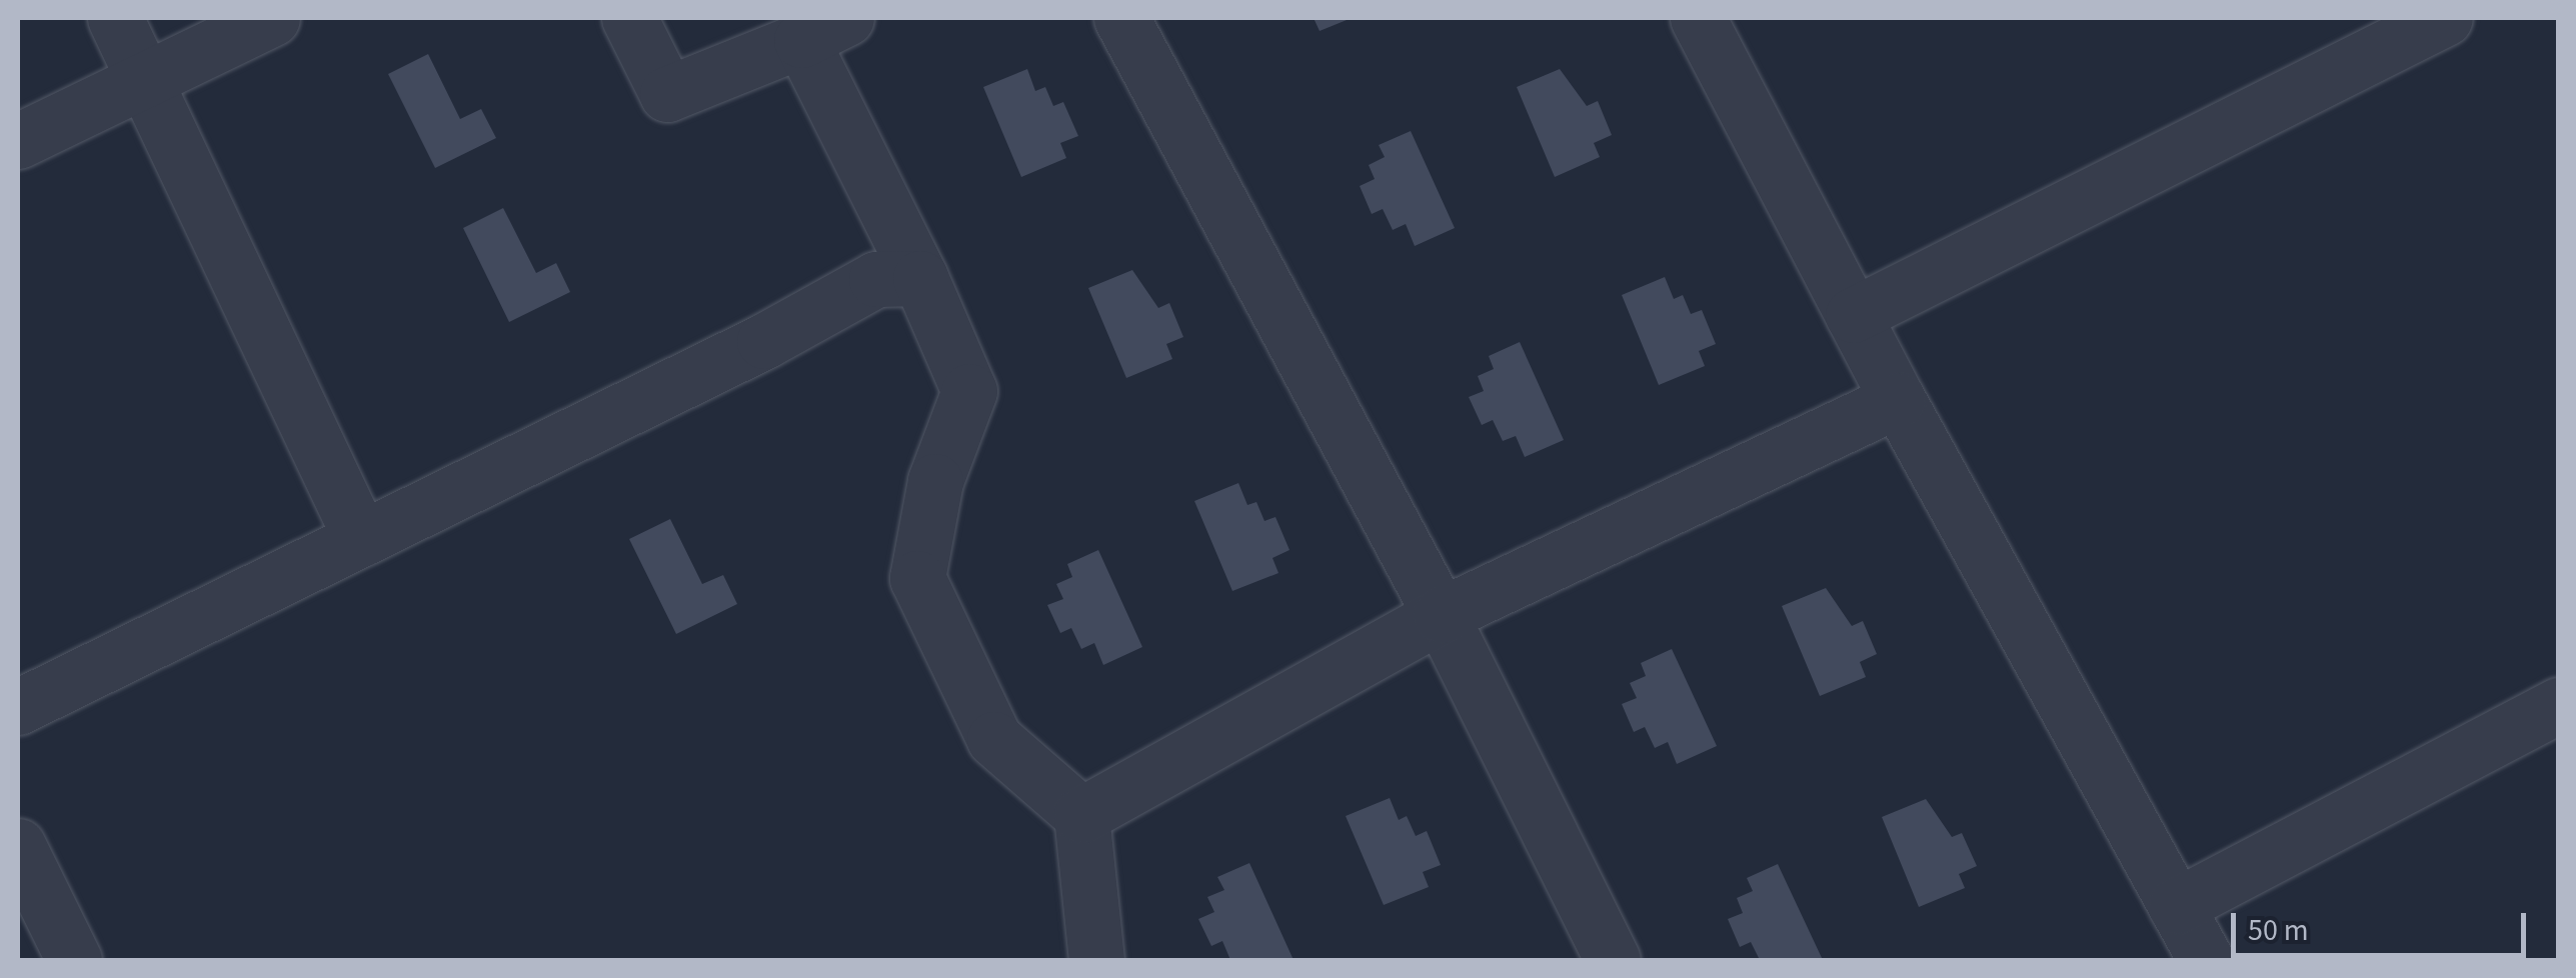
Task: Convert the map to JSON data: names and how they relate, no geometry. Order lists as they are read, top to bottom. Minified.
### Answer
{"scale_bar":"50 m"}
